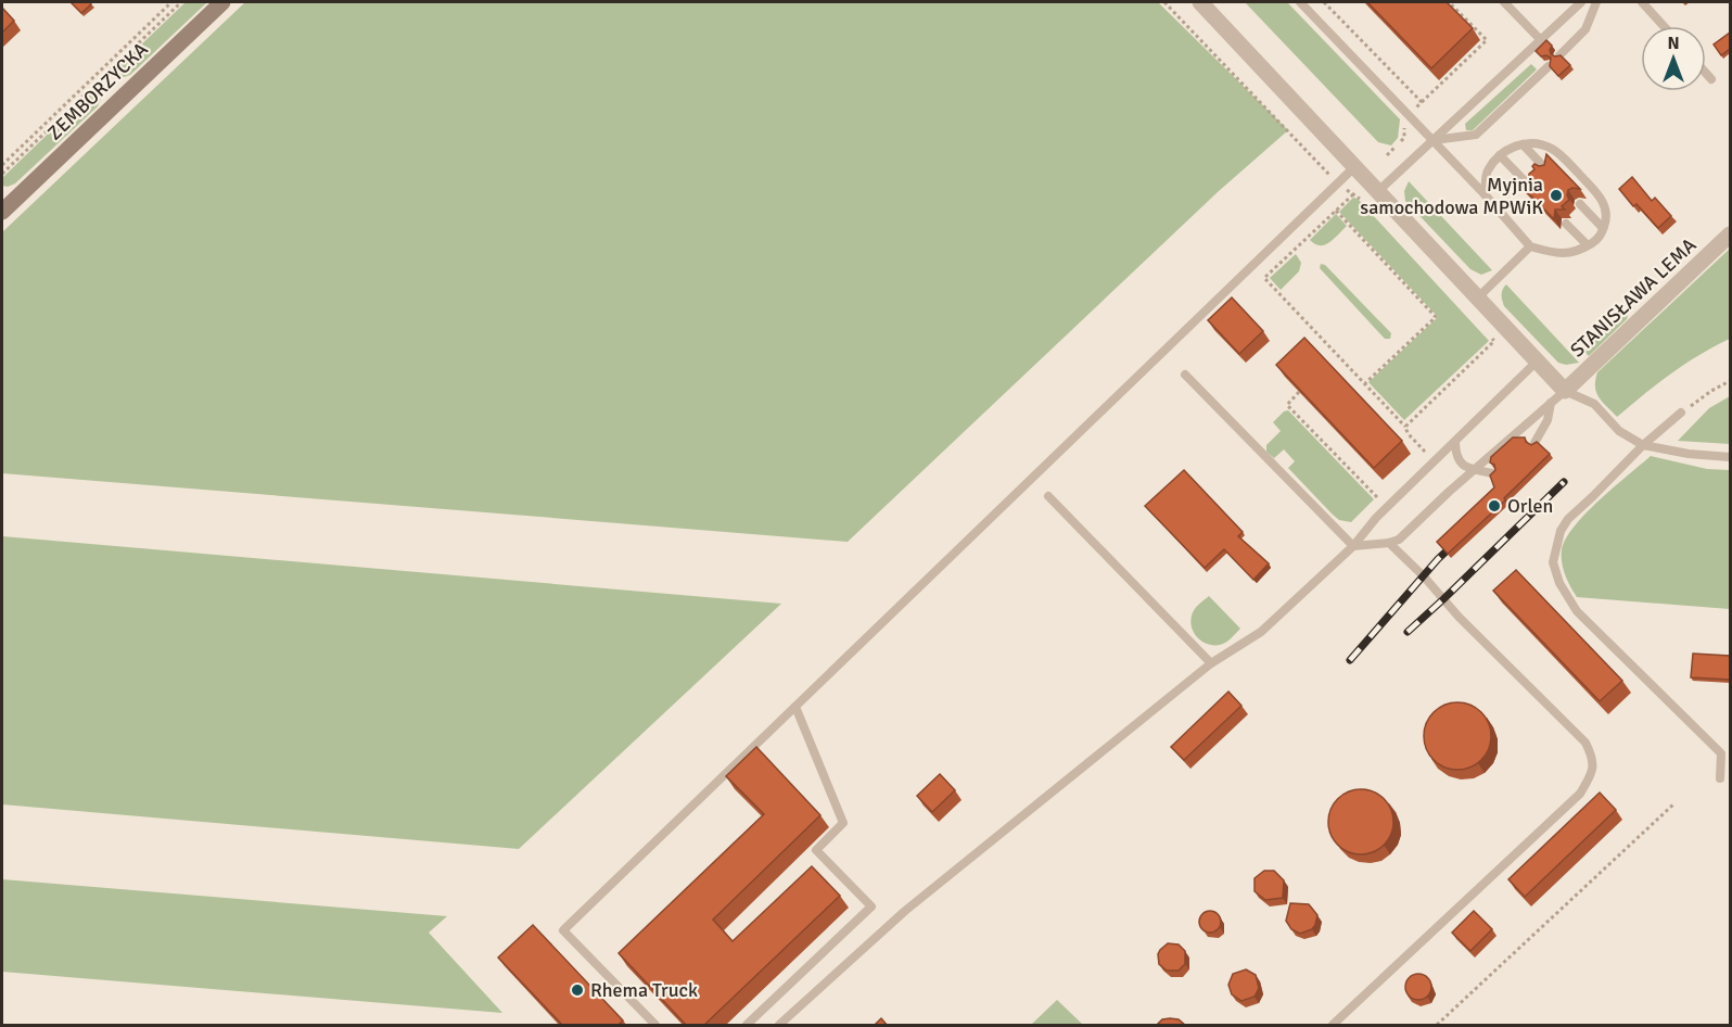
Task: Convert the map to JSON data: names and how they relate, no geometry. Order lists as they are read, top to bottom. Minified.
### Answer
{"streets":{"street":["ZEMBORZYCKA","STANISŁAWA LEMA"]},"places":["Myjnia samochodowa MPWiK","Orlen","Rhema Truck"],"north":"top"}
